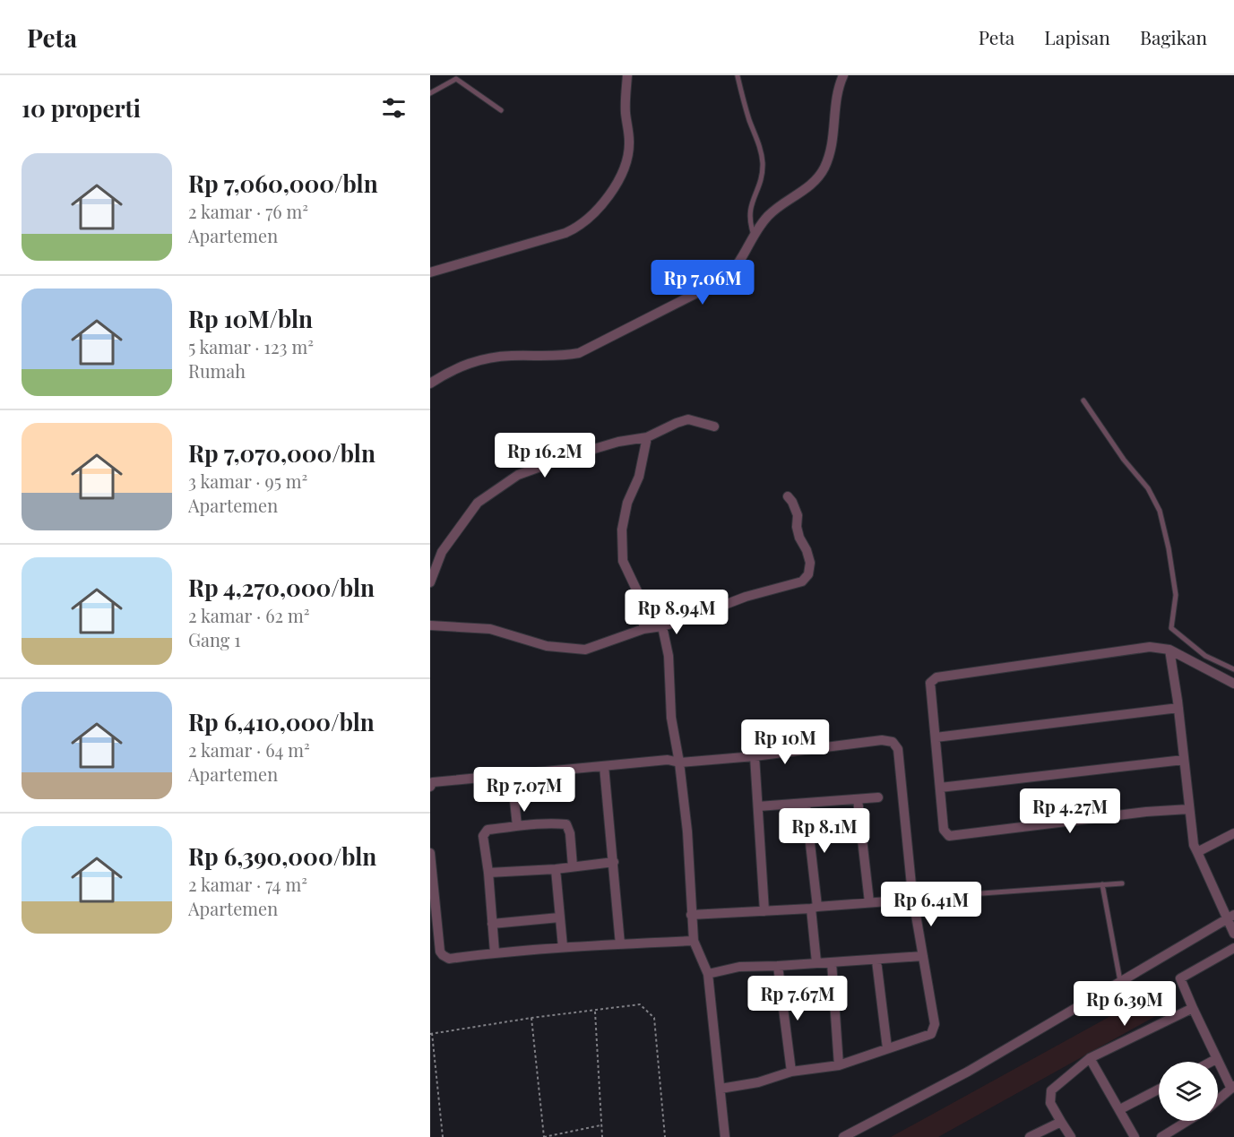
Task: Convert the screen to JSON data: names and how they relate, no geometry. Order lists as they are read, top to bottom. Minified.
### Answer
{"page":{"header":"Peta","nav":["Peta","Lapisan","Bagikan"],"heading":"10 properti","list":[{"name":"Rp 7,060,000/bln","note":"2 kamar · 76 m² · Apartemen"},{"name":"Rp 10M/bln","note":"5 kamar · 123 m² · Rumah"},{"name":"Rp 7,070,000/bln","note":"3 kamar · 95 m² · Apartemen"},{"name":"Rp 4,270,000/bln","note":"2 kamar · 62 m² · Gang 1"},{"name":"Rp 6,410,000/bln","note":"2 kamar · 64 m² · Apartemen"},{"name":"Rp 6,390,000/bln","note":"2 kamar · 74 m² · Apartemen"}],"price":["Rp 7.06M","Rp 16.2M","Rp 8.94M","Rp 10M","Rp 7.07M","Rp 4.27M","Rp 8.1M","Rp 6.41M","Rp 7.67M","Rp 6.39M"]}}
